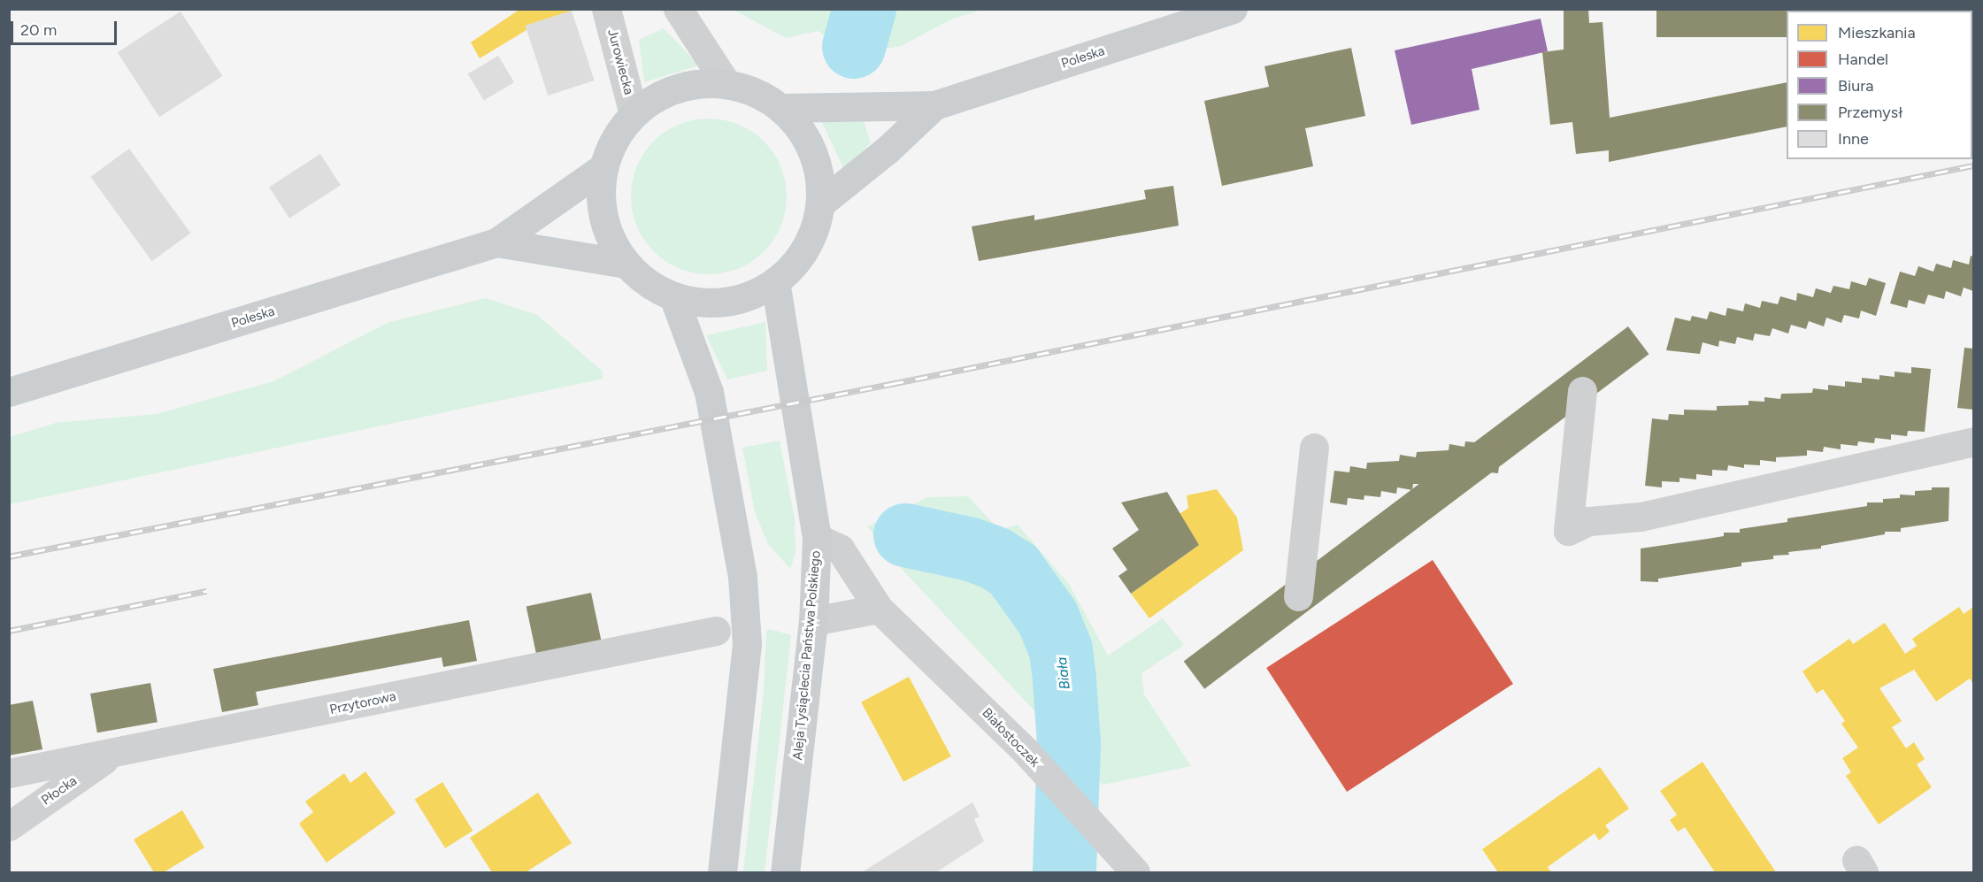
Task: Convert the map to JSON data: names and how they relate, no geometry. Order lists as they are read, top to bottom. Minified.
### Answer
{"streets":{"main road":["Poleska","Aleja Tysiąclecia Państwa Polskiego"],"street":["Jurowiecka","Przytorowa","Białostoczek","Płocka"]},"crossings":[["Aleja Tysiąclecia Państwa Polskiego","Białostoczek"],["Przytorowa","Płocka"]],"water":["Biała"],"legend":["Mieszkania","Handel","Biura","Przemysł","Inne"],"scale_bar":"20 m"}
